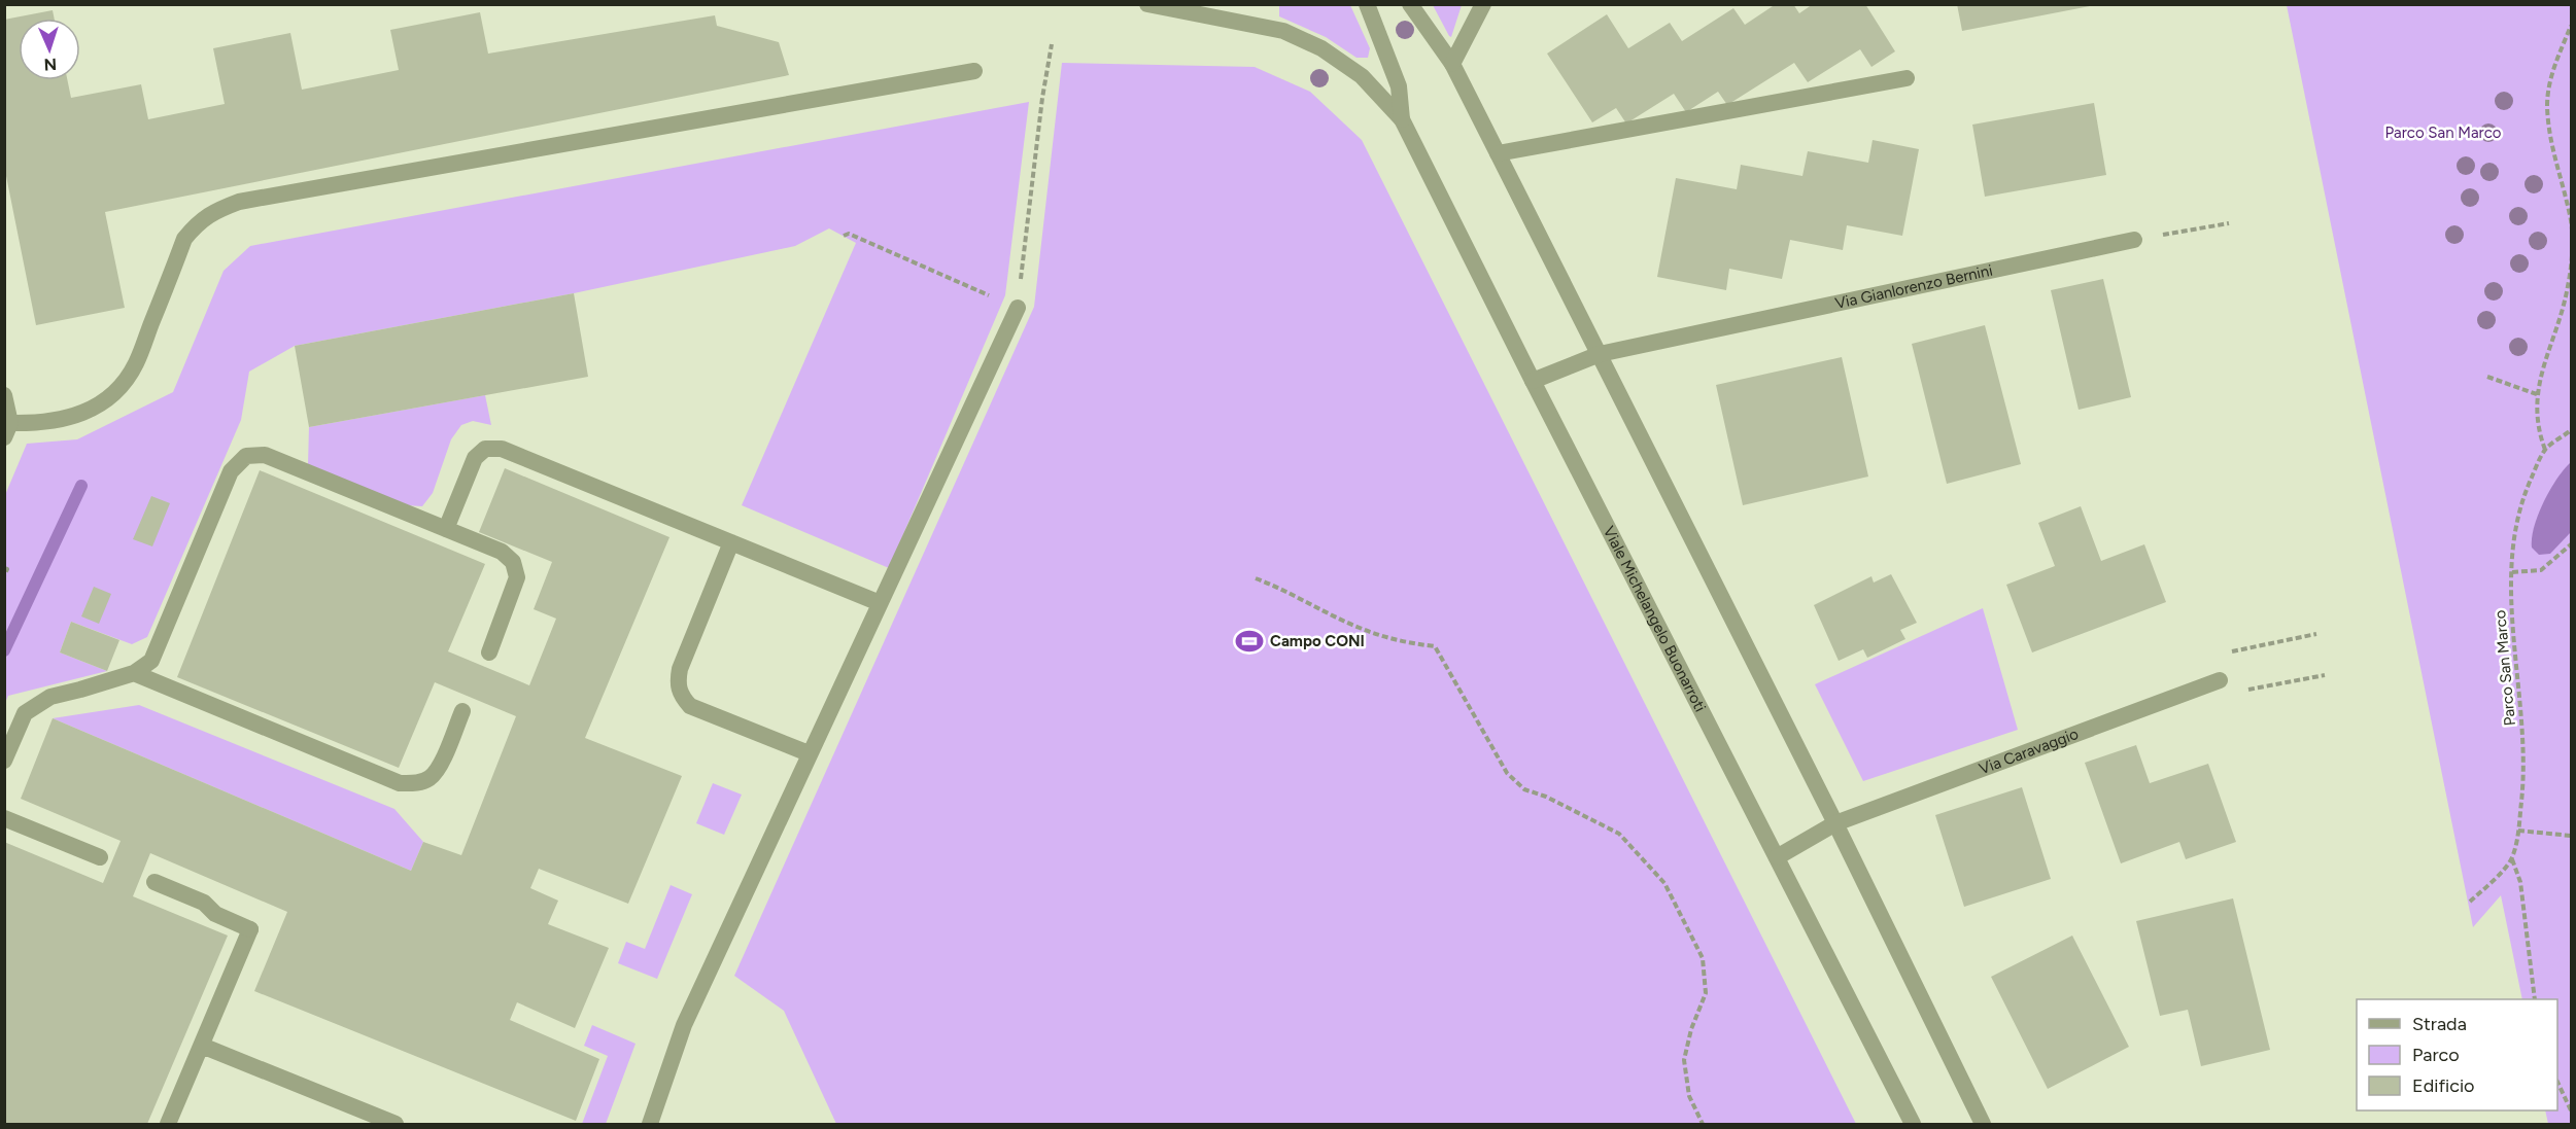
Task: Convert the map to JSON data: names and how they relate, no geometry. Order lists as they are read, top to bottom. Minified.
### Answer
{"streets":{"street":["Via Gianlorenzo Bernini","Viale Michelangelo Buonarroti","Via Caravaggio"],"path":["Parco San Marco"]},"parks":["Parco San Marco"],"places":{"sports":["Campo CONI"]},"legend":["Strada","Parco","Edificio"],"north":"bottom"}
